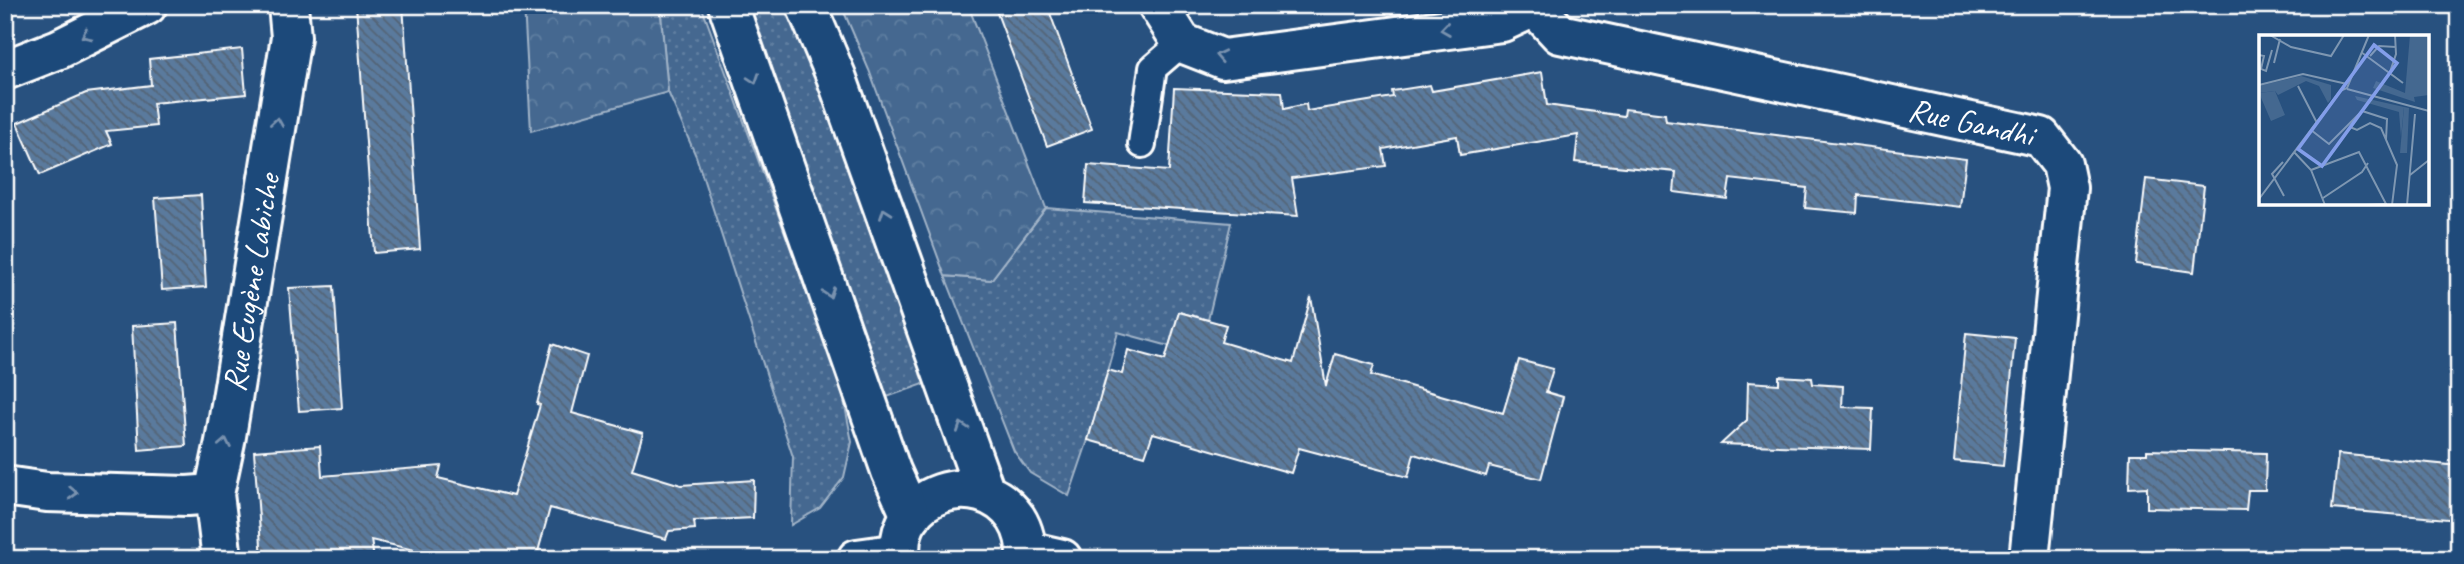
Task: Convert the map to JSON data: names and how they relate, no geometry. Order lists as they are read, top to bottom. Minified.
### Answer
{"streets":{"main road":["Rue Gandhi","Rue Eugène Labiche"]},"one_way":["Rue Eugène Labiche"]}
